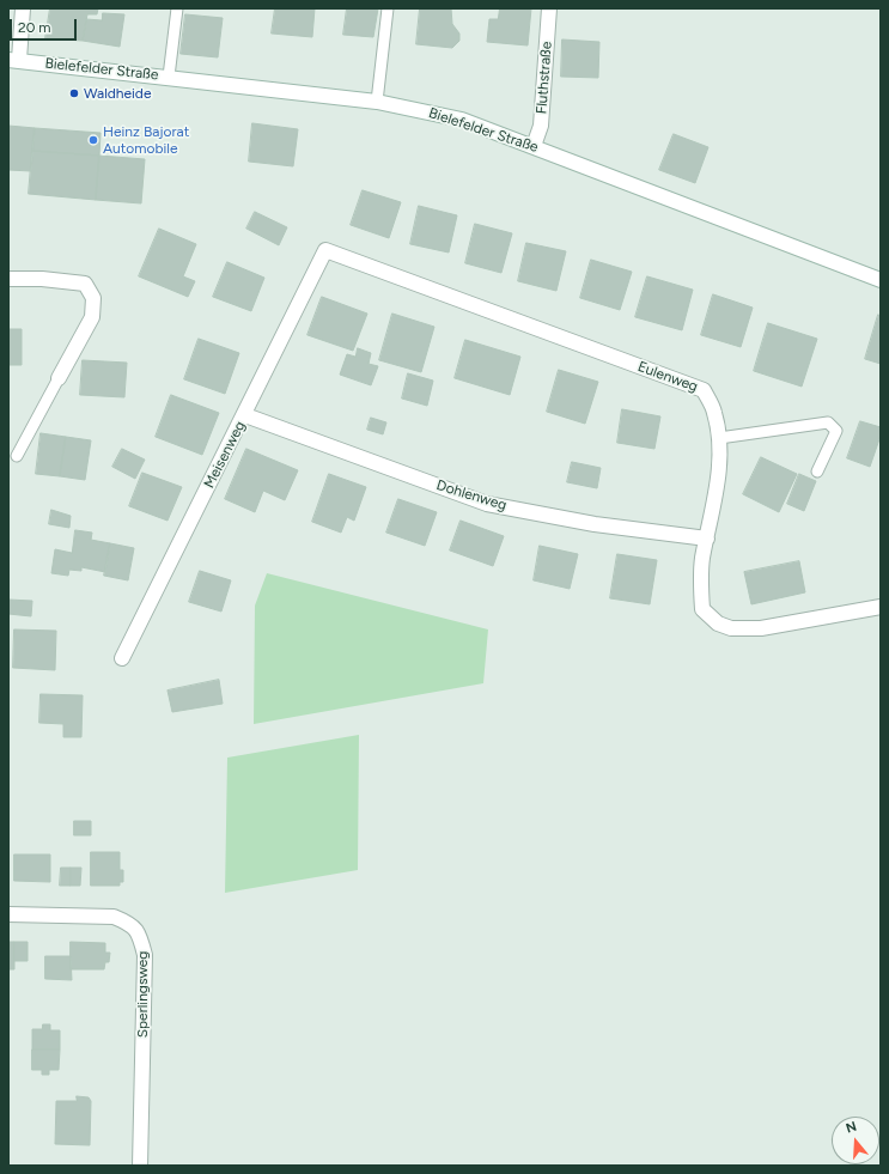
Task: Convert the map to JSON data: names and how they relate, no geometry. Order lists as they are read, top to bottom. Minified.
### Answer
{"streets":{"street":["Bielefelder Straße","Fluthstraße","Eulenweg","Meisenweg","Dohlenweg","Sperlingsweg"]},"crossings":[["Bielefelder Straße","Fluthstraße"],["Eulenweg","Meisenweg"],["Eulenweg","Dohlenweg"],["Meisenweg","Dohlenweg"]],"places":["Waldheide","Heinz Bajorat Automobile"],"scale_bar":"20 m","north":"top"}
